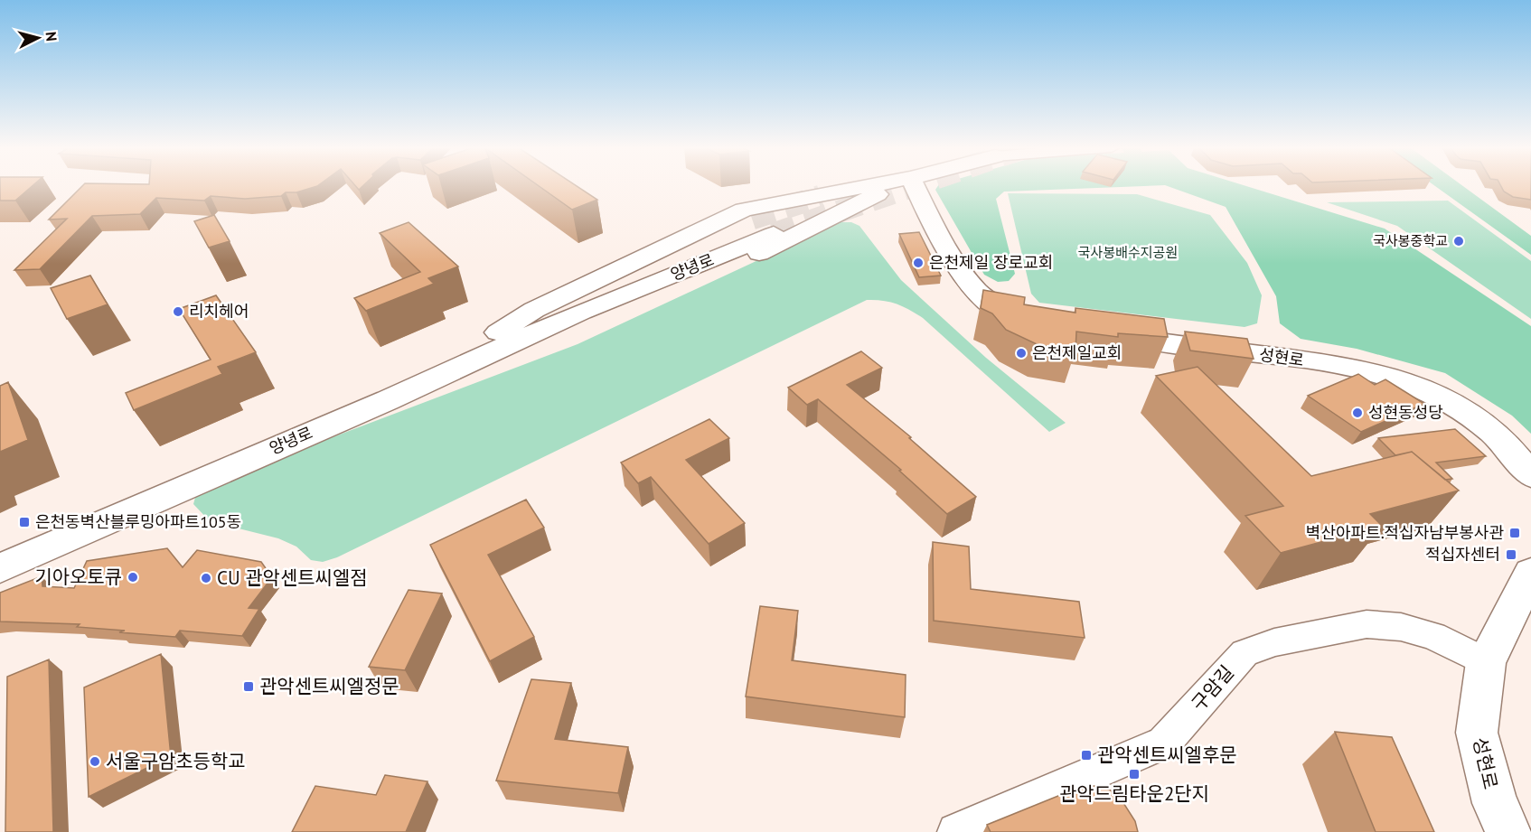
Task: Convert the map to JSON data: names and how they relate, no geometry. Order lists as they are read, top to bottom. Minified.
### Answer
{"streets":{"main road":["양녕로","성현로"],"street":["구암길"]},"crossings":[["성현로","구암길"]],"parks":["국사봉배수지공원"],"places":{"other":["국사봉중학교","은천제일 장로교회","리치헤어","은천제일교회","성현동성당","기아오토큐","CU 관악센트씨엘점","서울구암초등학교"],"transit":["은천동벽산블루밍아파트105동","벽산아파트.적십자남부봉사관","적십자센터","관악센트씨엘정문","관악센트씨엘후문","관악드림타운2단지"]},"north":"right"}
